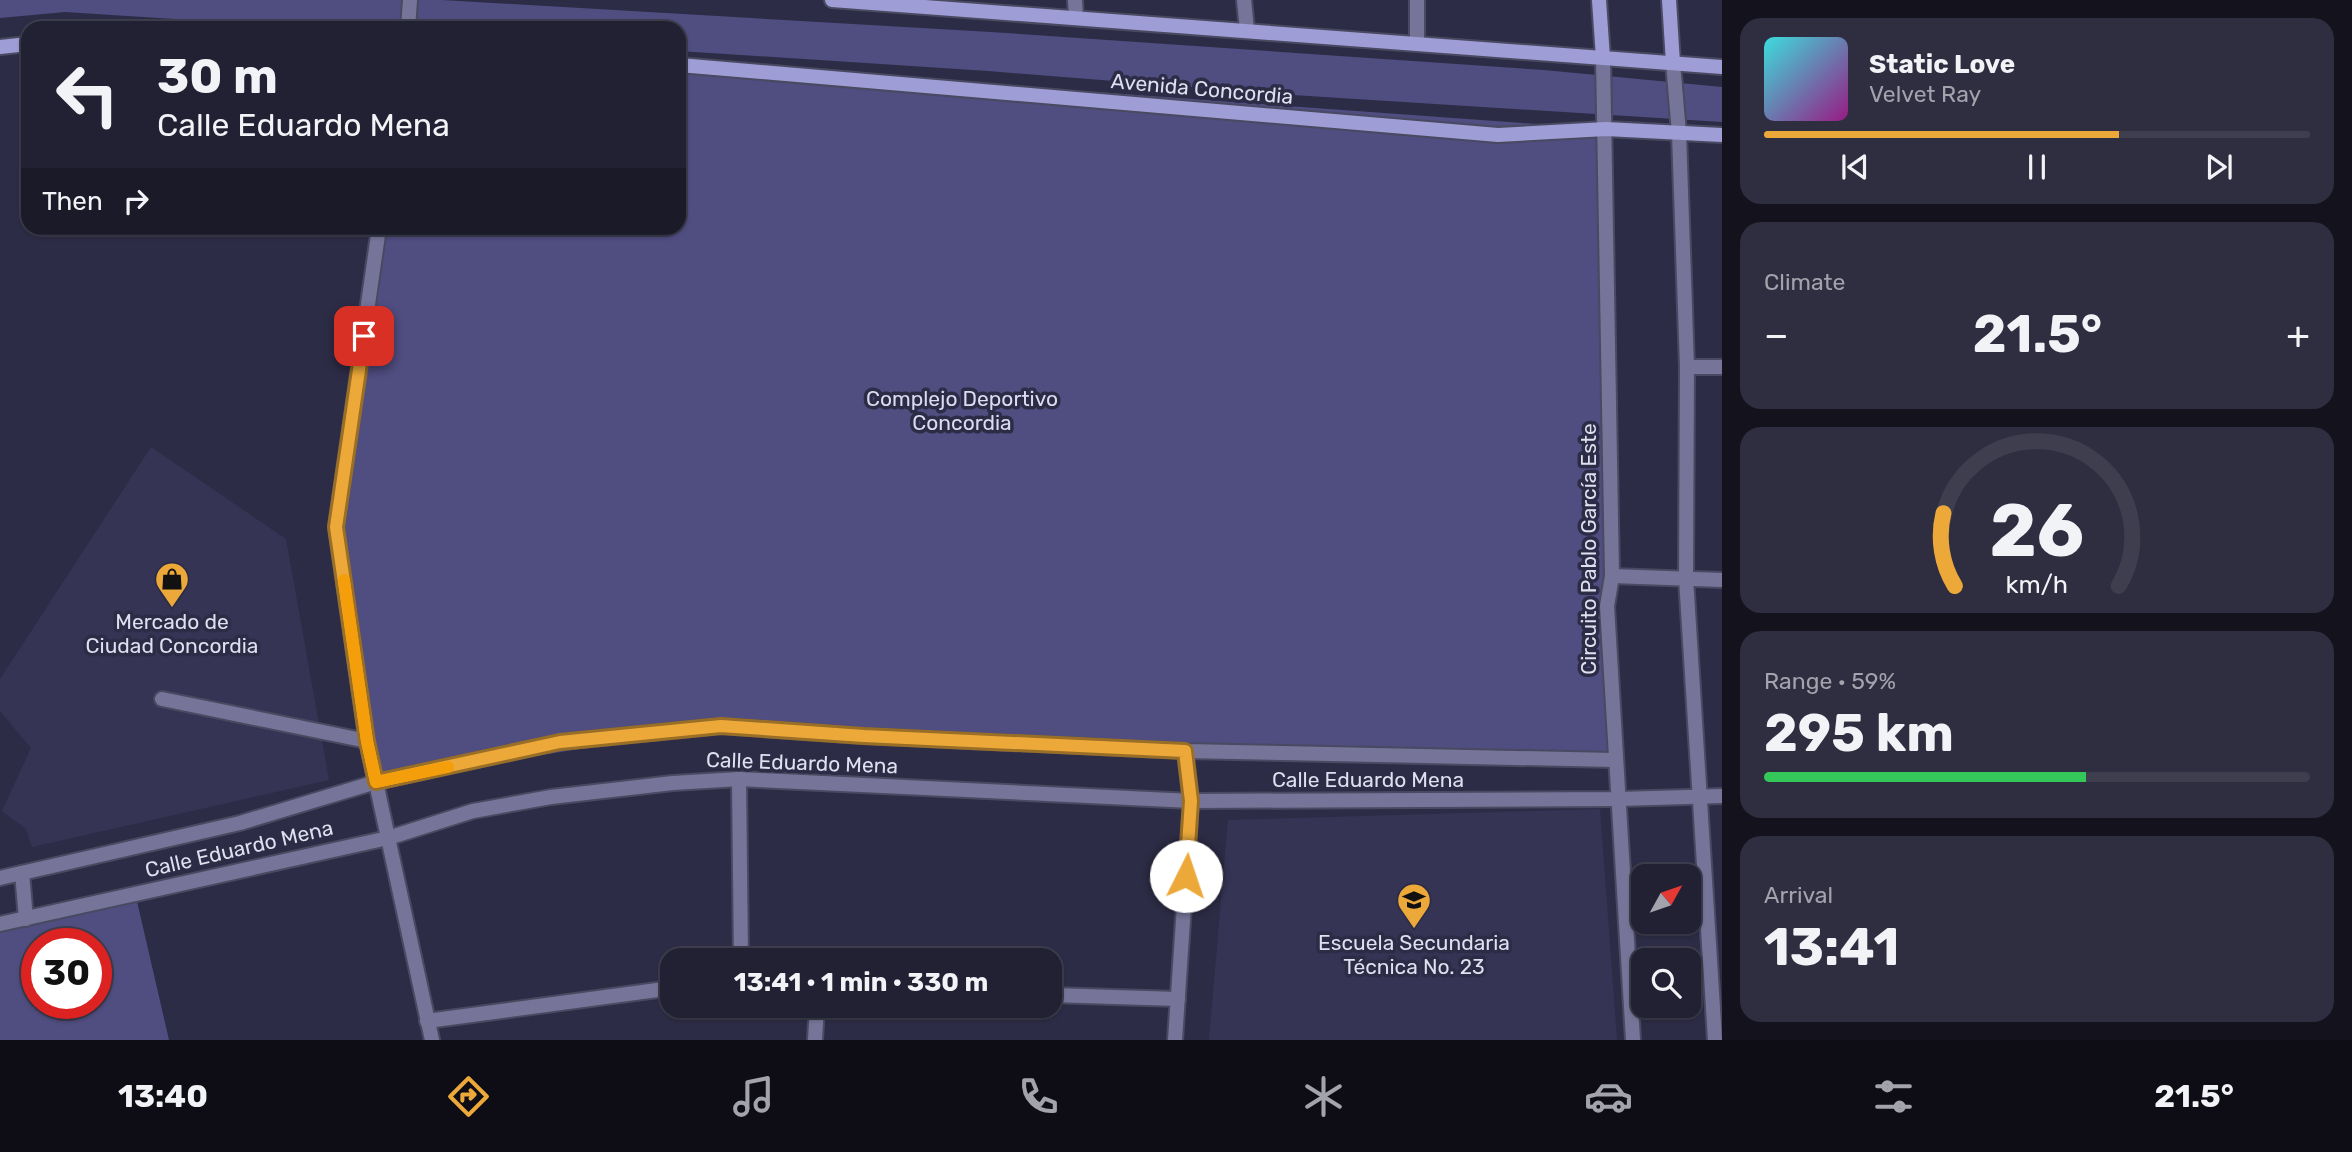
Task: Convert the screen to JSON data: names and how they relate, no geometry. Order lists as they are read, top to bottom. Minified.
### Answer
{"streets":{"main road":["Avenida Concordia"],"street":["Circuito Pablo García Este","Calle Eduardo Mena"]},"crossings":[["Avenida Concordia","Circuito Pablo García Este"],["Circuito Pablo García Este","Calle Eduardo Mena"]],"parks":["Complejo Deportivo Concordia"],"places":{"shop":["Mercado de Ciudad Concordia"],"school or university":["Escuela Secundaria Técnica No. 23"]},"north":"top right","page":{"turn":["30 m","Calle Eduardo Mena"],"song":["Static Love","Velvet Ray"],"then":"Then","tile":["Climate",["Range · 59%","295 km"],["Arrival","13:41"]],"heat":["−","21.5°","+"],"limit":"30","trip":"13:41 · 1 min · 330 m","tabs":["13:40","21.5°"],"gauge":["26","km/h"]}}
